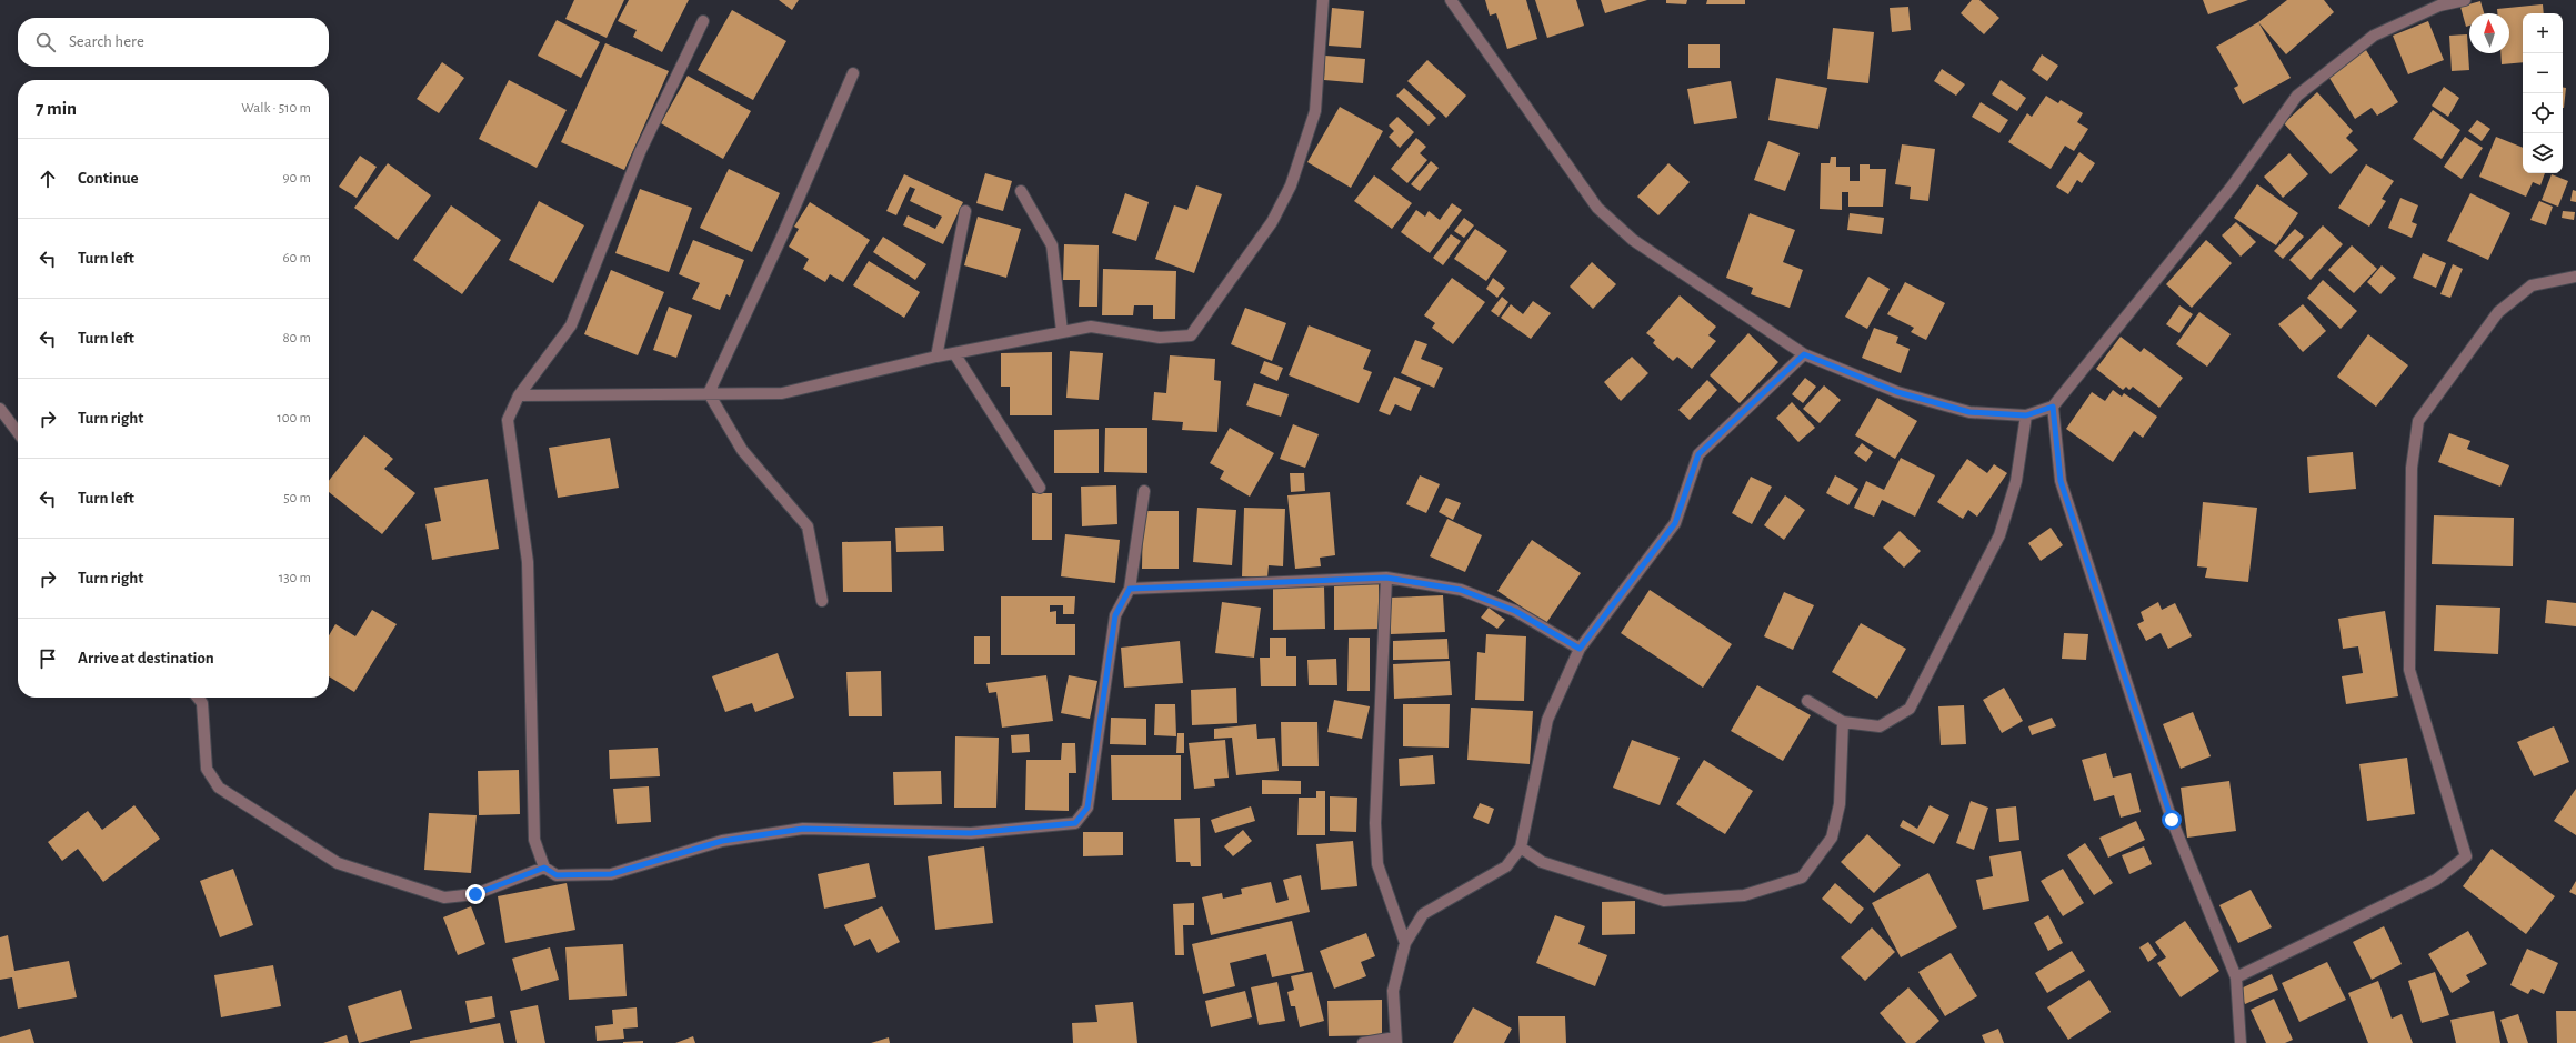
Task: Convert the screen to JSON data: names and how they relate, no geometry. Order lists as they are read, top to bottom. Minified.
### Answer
{"north":"top","page":{"map_buttons":["+","−"],"search":"Search here","heading":["7 min","Walk · 510 m"],"list":[["Continue","90 m"],["Turn left","60 m"],["Turn left","80 m"],["Turn right","100 m"],["Turn left","50 m"],["Turn right","130 m"],"Arrive at destination"]}}
